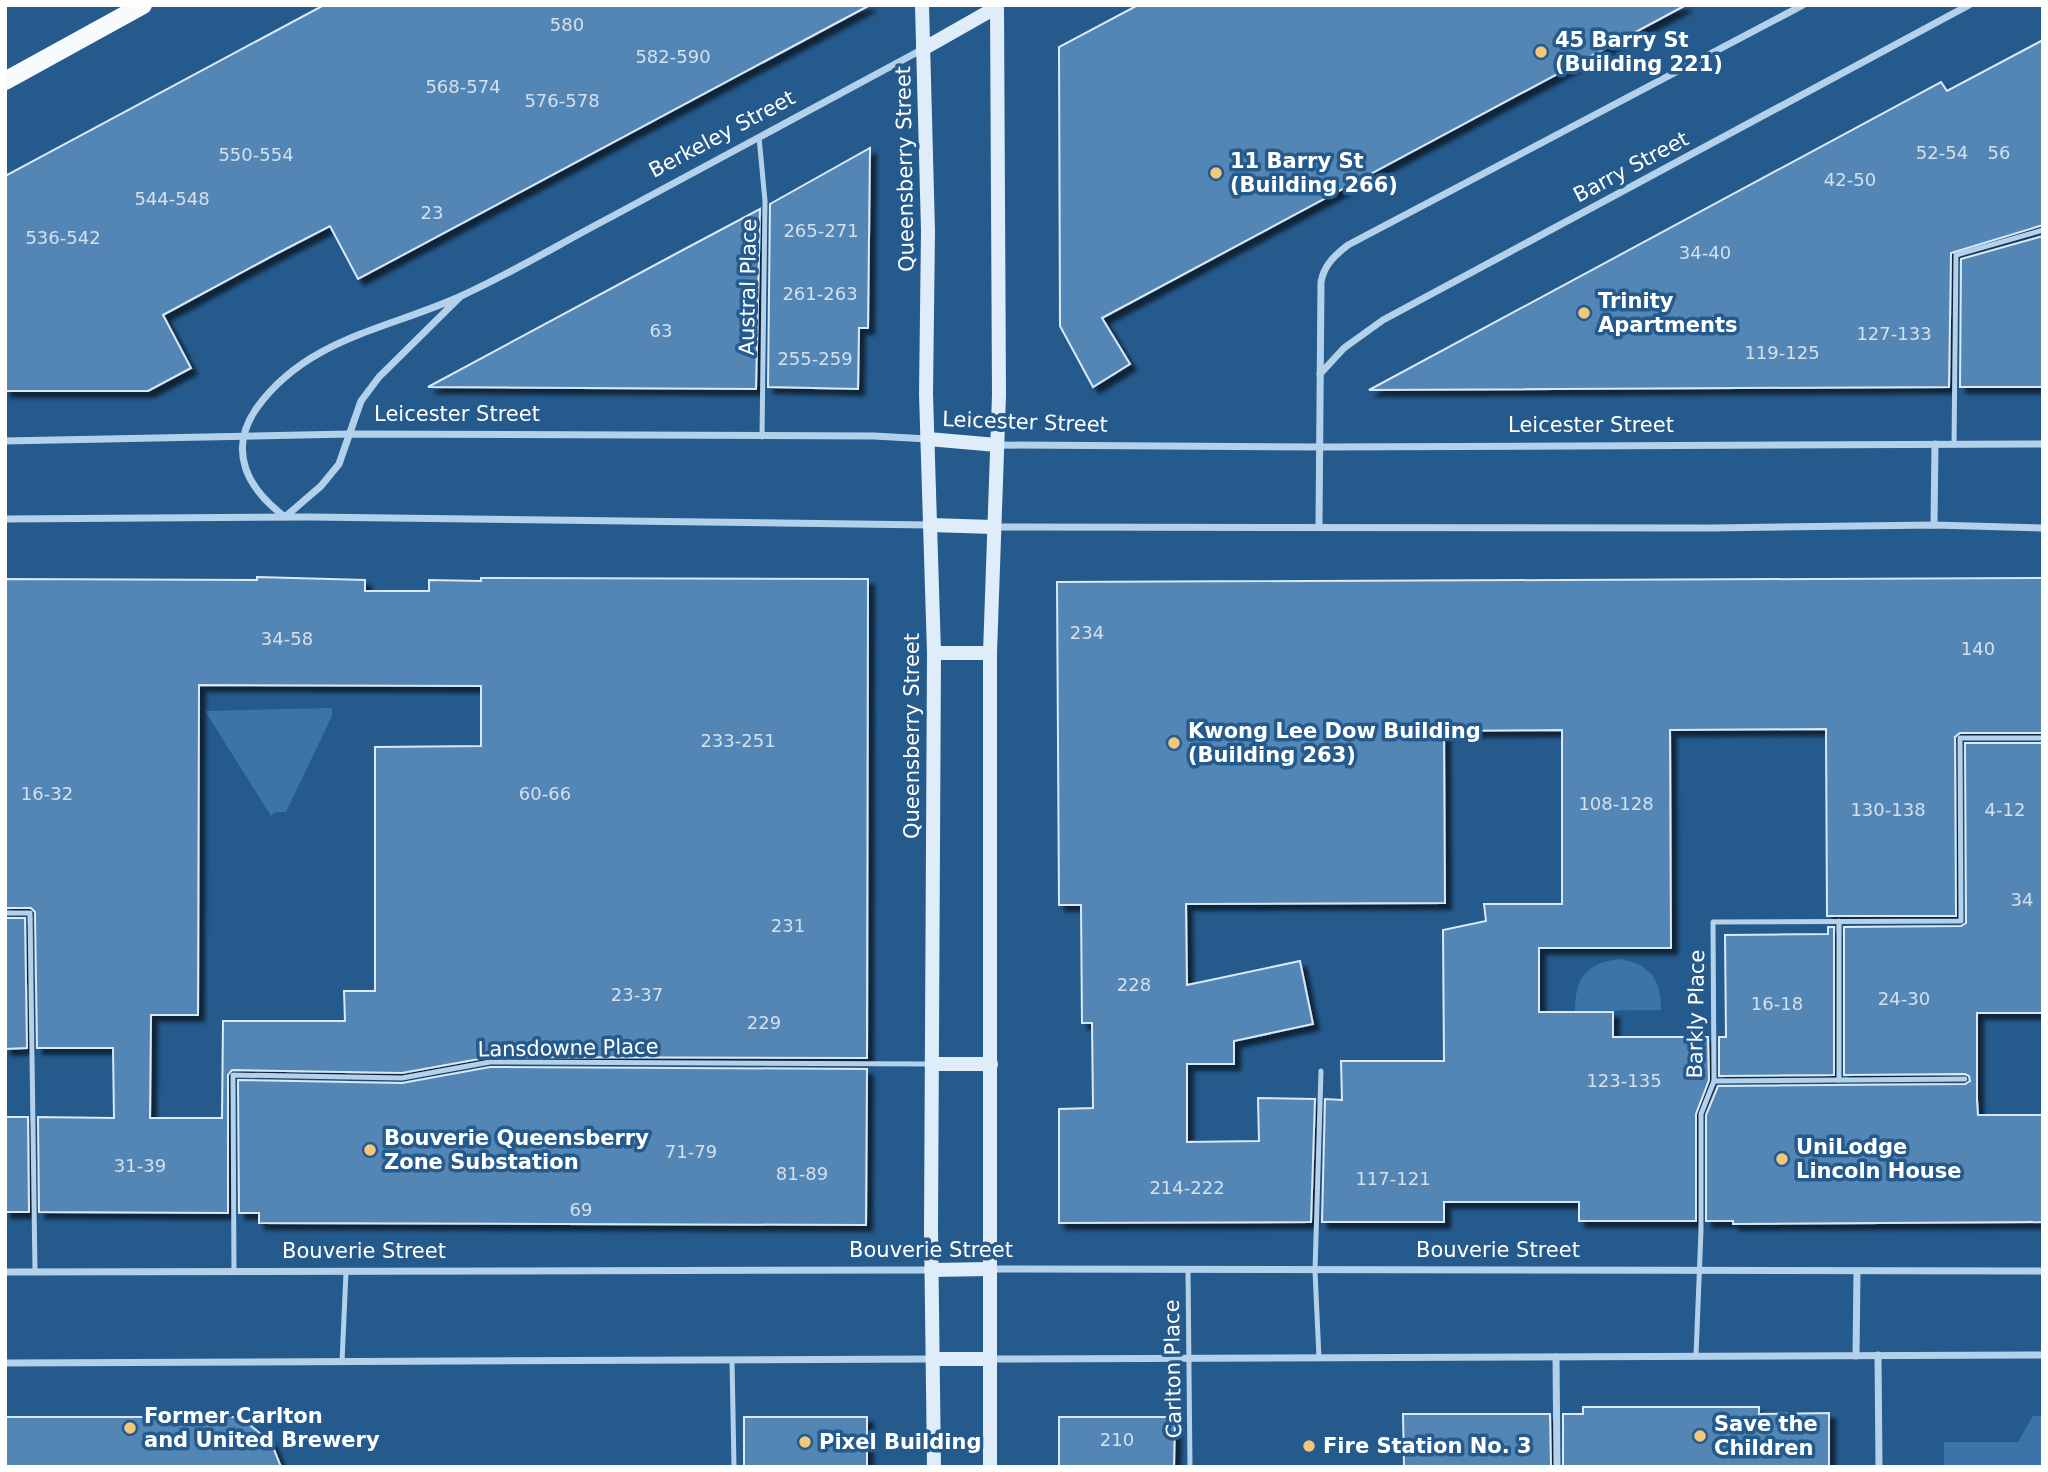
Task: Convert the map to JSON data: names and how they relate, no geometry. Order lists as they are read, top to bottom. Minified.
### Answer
{"streets":{"main road":["Berkeley Street","Queensberry Street","Leicester Street","Bouverie Street"],"street":["Barry Street"],"lane":["Austral Place","Barkly Place","Lansdowne Place","Carlton Place"]},"crossings":[["Berkeley Street","Queensberry Street"],["Berkeley Street","Austral Place"],["Berkeley Street","Leicester Street"],["Queensberry Street","Leicester Street"],["Queensberry Street","Lansdowne Place"],["Queensberry Street","Bouverie Street"],["Austral Place","Leicester Street"],["Barkly Place","Bouverie Street"],["Lansdowne Place","Bouverie Street"],["Bouverie Street","Carlton Place"]],"places":["45 Barry St (Building 221)","11 Barry St (Building 266)","Trinity Apartments","Kwong Lee Dow Building (Building 263)","Bouverie Queensberry Zone Substation","UniLodge Lincoln House","Former Carlton and United Brewery","Save the Children","Pixel Building","Fire Station No. 3"],"house_numbers":["580","582-590","568-574","576-578","52-54","56","550-554","42-50","544-548","23","265-271","536-542","34-40","261-263","63","127-133","119-125","255-259","234","34-58","140","233-251","16-32","60-66","108-128","130-138","4-12","34","231","228","23-37","24-30","16-18","229","123-135","71-79","31-39","81-89","117-121","214-222","69","210"]}
